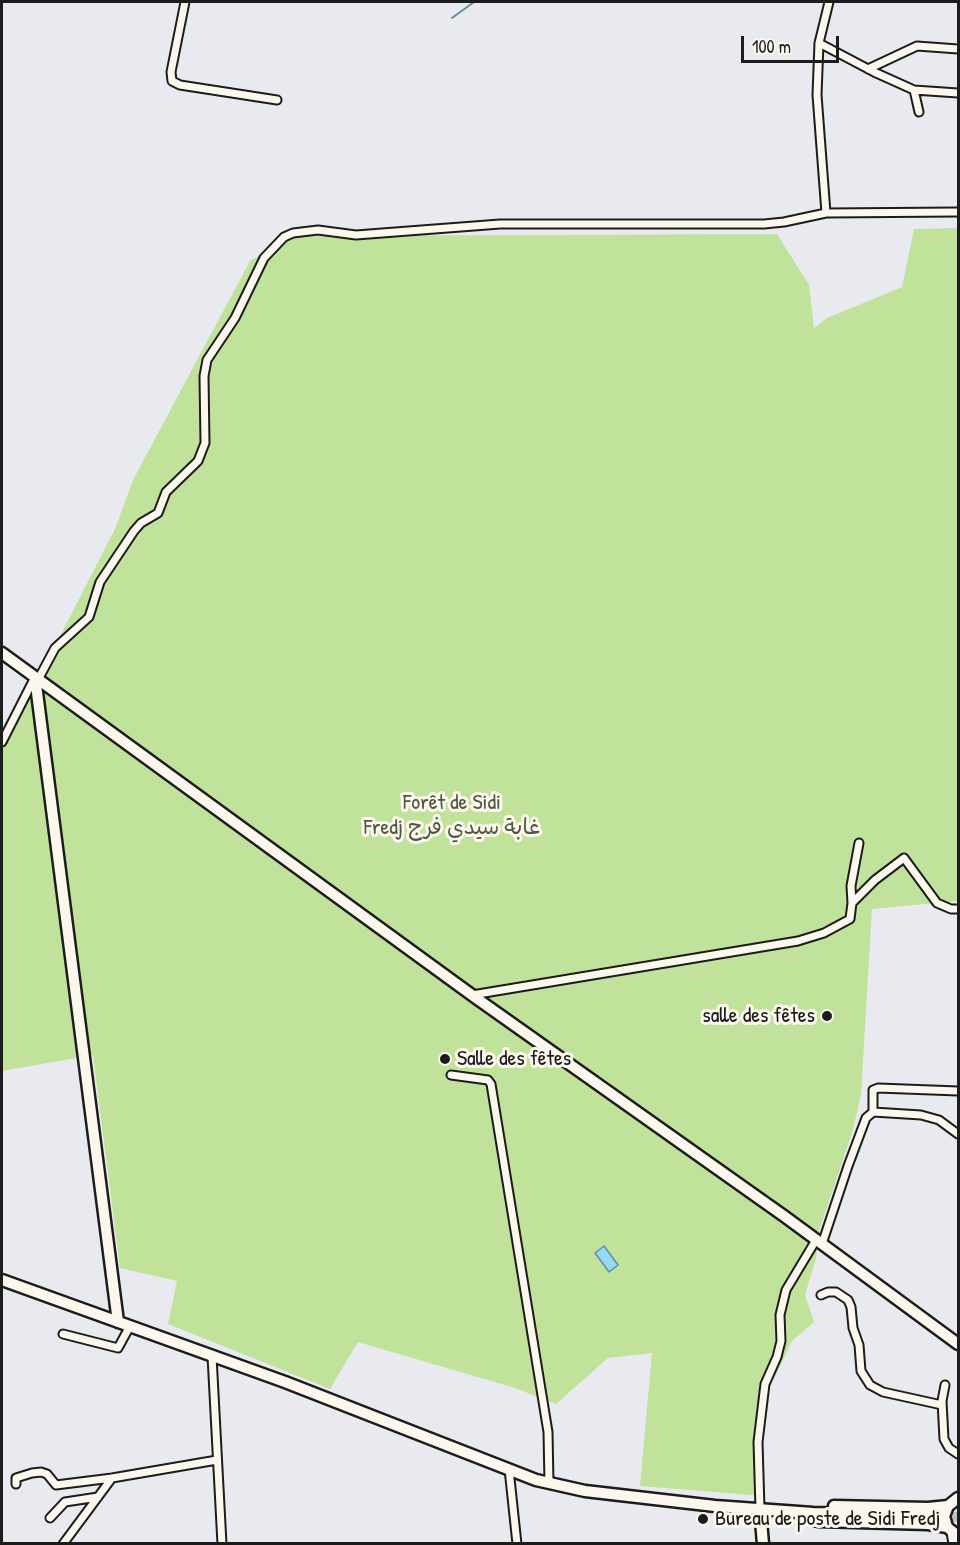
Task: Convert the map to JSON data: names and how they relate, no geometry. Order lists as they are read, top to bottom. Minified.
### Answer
{"parks":["Forêt de Sidi Fredj غابة سيدي فرج"],"places":["salle des fêtes","Salle des fêtes","Bureau de poste de Sidi Fredj"],"scale_bar":"100 m"}
